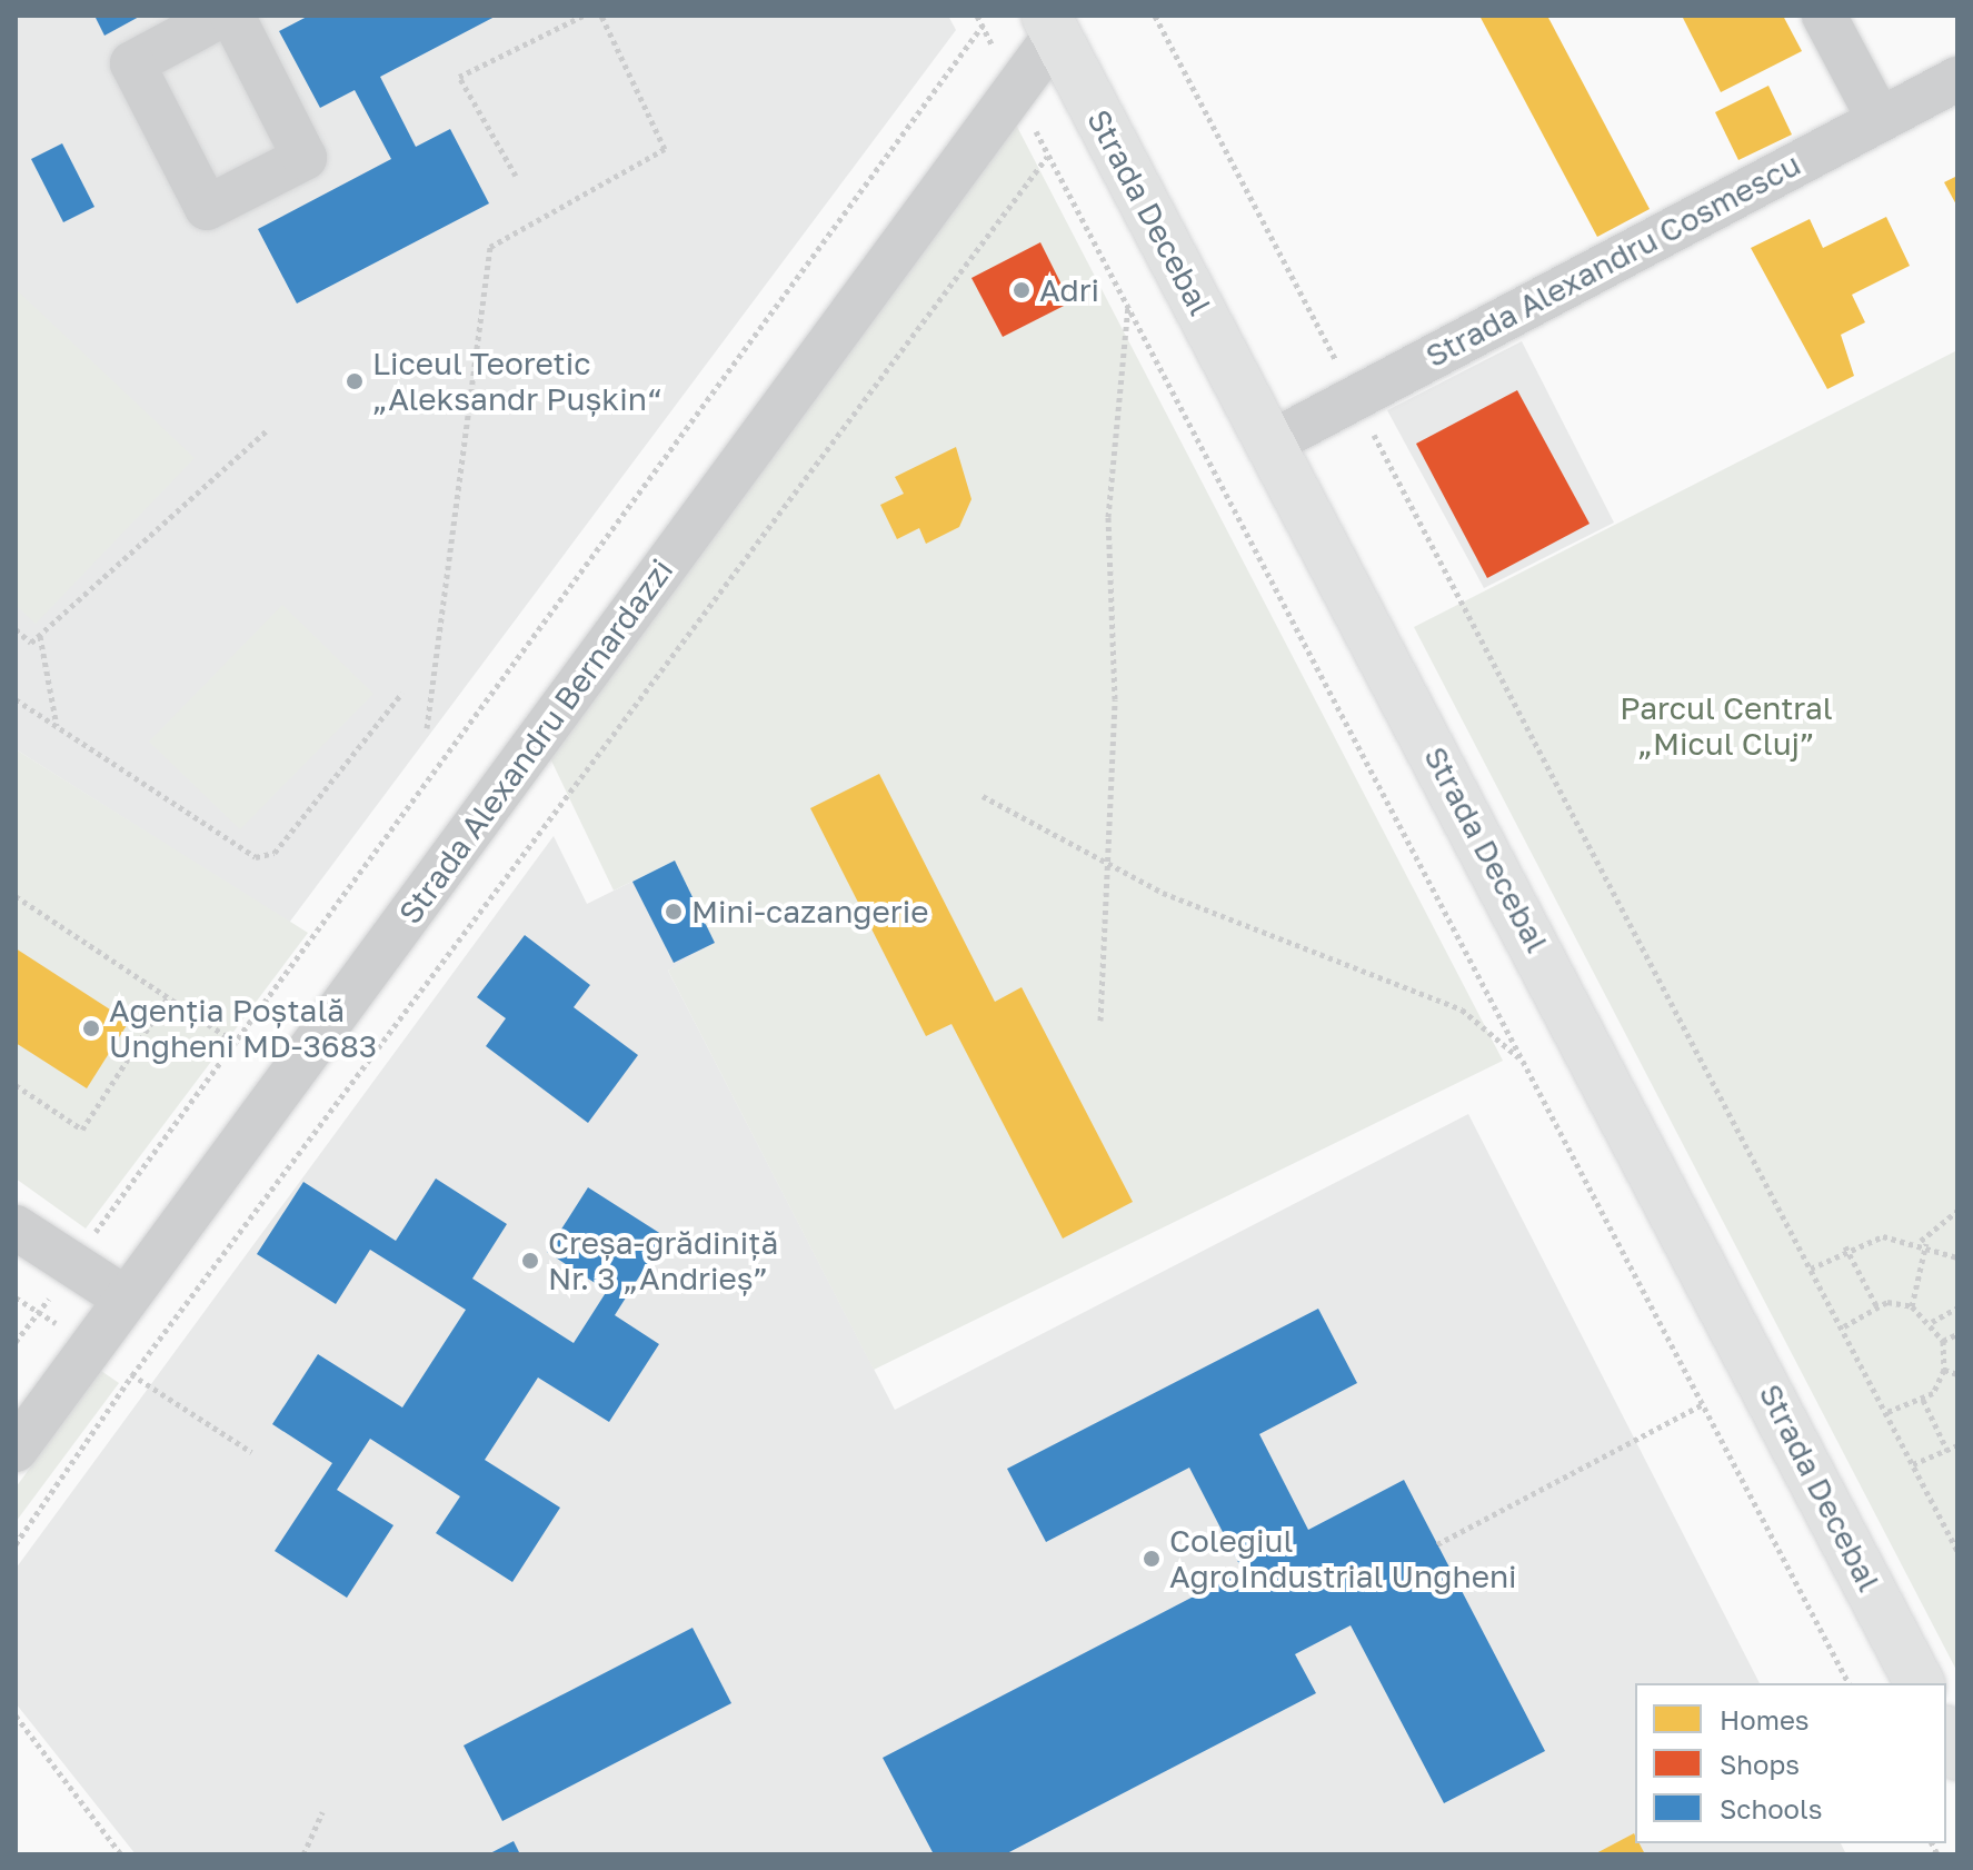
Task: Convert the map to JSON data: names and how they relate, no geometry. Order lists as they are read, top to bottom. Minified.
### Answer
{"streets":{"main road":["Strada Decebal"],"street":["Strada Alexandru Cosmescu","Strada Alexandru Bernardazzi"]},"crossings":[["Strada Decebal","Strada Alexandru Cosmescu"],["Strada Decebal","Strada Alexandru Bernardazzi"]],"parks":["Parcul Central „Micul Cluj”"],"places":["Adri","Liceul Teoretic „Aleksandr Pușkin“","Mini-cazangerie","Agenția Poștală Ungheni MD-3683","Creșa-grădiniță Nr. 3 „Andrieș”","Colegiul AgroIndustrial Ungheni"],"legend":["Homes","Shops","Schools"]}
